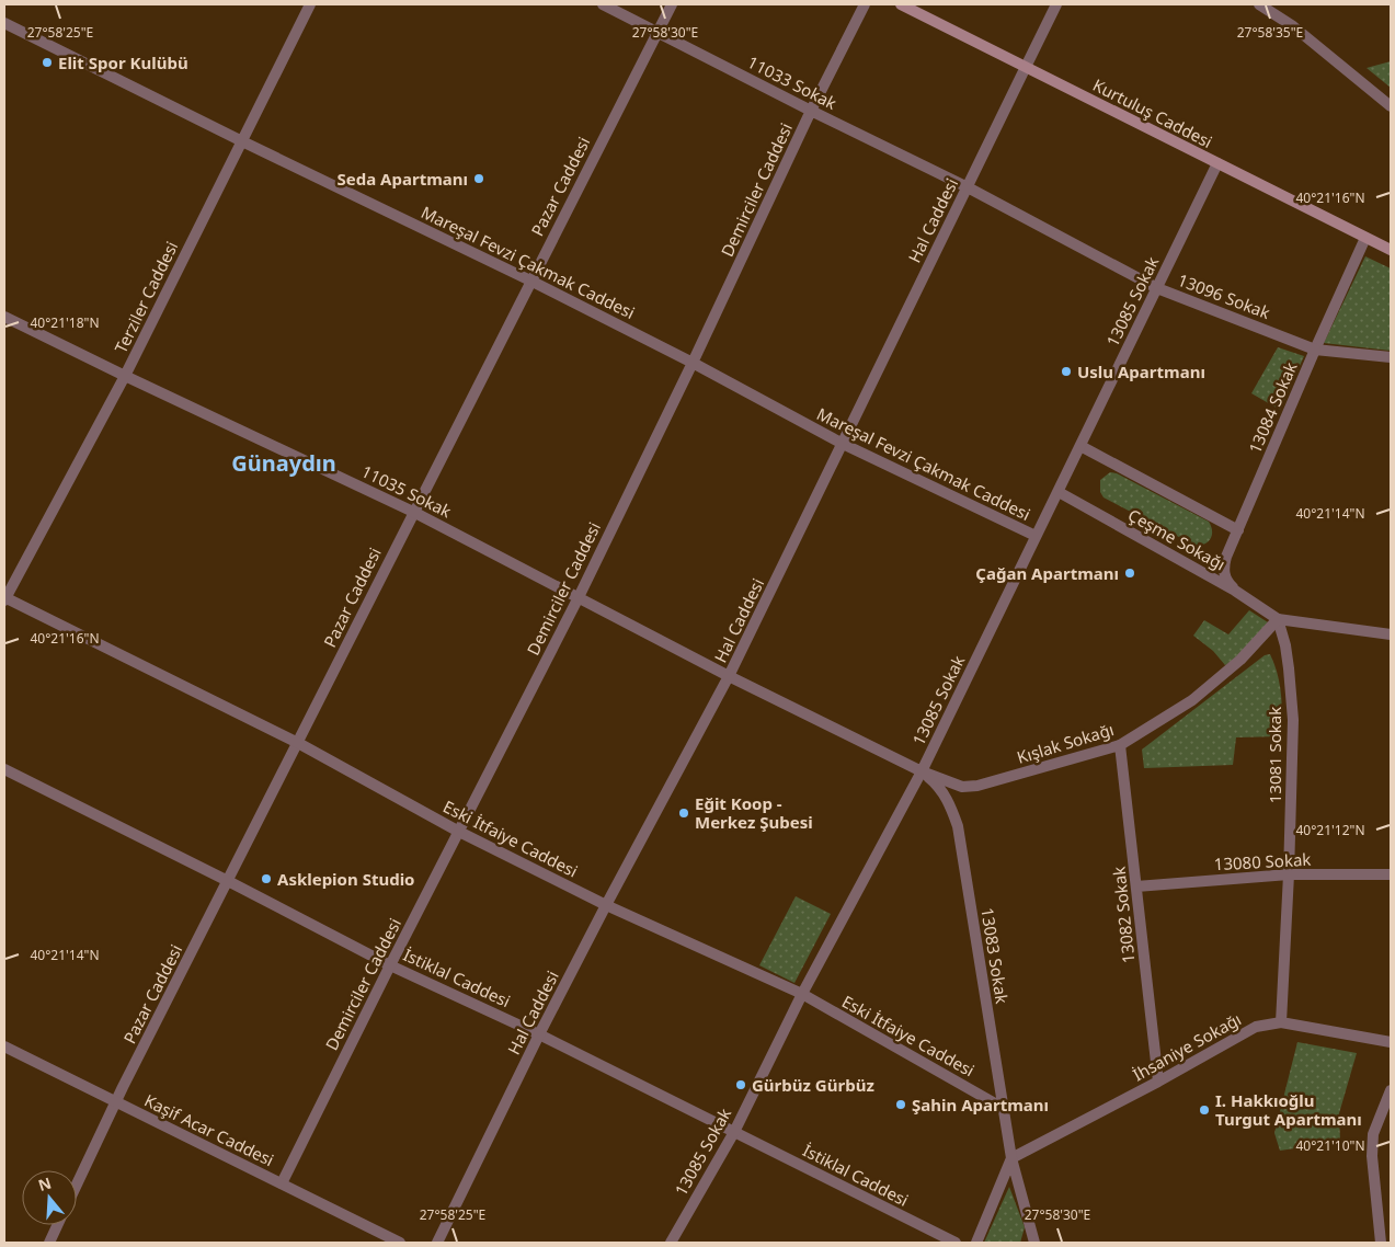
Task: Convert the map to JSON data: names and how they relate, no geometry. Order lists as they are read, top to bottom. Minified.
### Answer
{"streets":{"main road":["Kurtuluş Caddesi"],"street":["11033 Sokak","Pazar Caddesi","Demirciler Caddesi","Hal Caddesi","Mareşal Fevzi Çakmak Caddesi","13096 Sokak","Terziler Caddesi","13085 Sokak","13084 Sokak","11035 Sokak","Çeşme Sokağı","Kışlak Sokağı","13081 Sokak","Eski İtfaiye Caddesi","13080 Sokak","13082 Sokak","13083 Sokak","İstiklal Caddesi","İhsaniye Sokağı","Kaşif Acar Caddesi"]},"crossings":[["11033 Sokak","Pazar Caddesi"],["11033 Sokak","Demirciler Caddesi"],["11033 Sokak","Hal Caddesi"],["11033 Sokak","13096 Sokak"],["Kurtuluş Caddesi","Hal Caddesi"],["Kurtuluş Caddesi","13085 Sokak"],["Kurtuluş Caddesi","13084 Sokak"],["Pazar Caddesi","Mareşal Fevzi Çakmak Caddesi"],["Pazar Caddesi","11035 Sokak"],["Pazar Caddesi","Eski İtfaiye Caddesi"],["Pazar Caddesi","İstiklal Caddesi"],["Pazar Caddesi","Kaşif Acar Caddesi"],["Demirciler Caddesi","Mareşal Fevzi Çakmak Caddesi"],["Demirciler Caddesi","11035 Sokak"],["Demirciler Caddesi","Eski İtfaiye Caddesi"],["Demirciler Caddesi","İstiklal Caddesi"],["Demirciler Caddesi","Kaşif Acar Caddesi"],["Hal Caddesi","Mareşal Fevzi Çakmak Caddesi"],["Hal Caddesi","13096 Sokak"],["Hal Caddesi","11035 Sokak"],["Hal Caddesi","Kışlak Sokağı"],["Hal Caddesi","Eski İtfaiye Caddesi"],["Hal Caddesi","İstiklal Caddesi"],["Mareşal Fevzi Çakmak Caddesi","Terziler Caddesi"],["Mareşal Fevzi Çakmak Caddesi","13085 Sokak"],["13096 Sokak","13085 Sokak"],["13096 Sokak","13084 Sokak"],["Terziler Caddesi","11035 Sokak"],["Terziler Caddesi","Eski İtfaiye Caddesi"],["13085 Sokak","Çeşme Sokağı"],["13085 Sokak","Kışlak Sokağı"],["13085 Sokak","Eski İtfaiye Caddesi"],["13085 Sokak","13083 Sokak"],["13085 Sokak","İstiklal Caddesi"],["13084 Sokak","Çeşme Sokağı"],["11035 Sokak","Kışlak Sokağı"],["Çeşme Sokağı","Kışlak Sokağı"],["Çeşme Sokağı","13081 Sokak"],["Kışlak Sokağı","13081 Sokak"],["Kışlak Sokağı","13082 Sokak"],["Kışlak Sokağı","13083 Sokak"],["13081 Sokak","13080 Sokak"],["13081 Sokak","İhsaniye Sokağı"],["Eski İtfaiye Caddesi","13083 Sokak"],["13080 Sokak","13082 Sokak"],["13082 Sokak","İhsaniye Sokağı"],["13083 Sokak","İhsaniye Sokağı"]],"districts":["Günaydın"],"places":["Elit Spor Kulübü","Seda Apartmanı","Uslu Apartmanı","Çağan Apartmanı","Eğit Koop - Merkez Şubesi","Asklepion Studio","Gürbüz Gürbüz","Şahin Apartmanı","I. Hakkıoğlu Turgut Apartmanı"],"north":"top","coordinates":["27°58'25\"E","27°58'30\"E","27°58'35\"E","40°21'16\"N","40°21'18\"N","40°21'14\"N","40°21'12\"N","40°21'10\"N"]}
